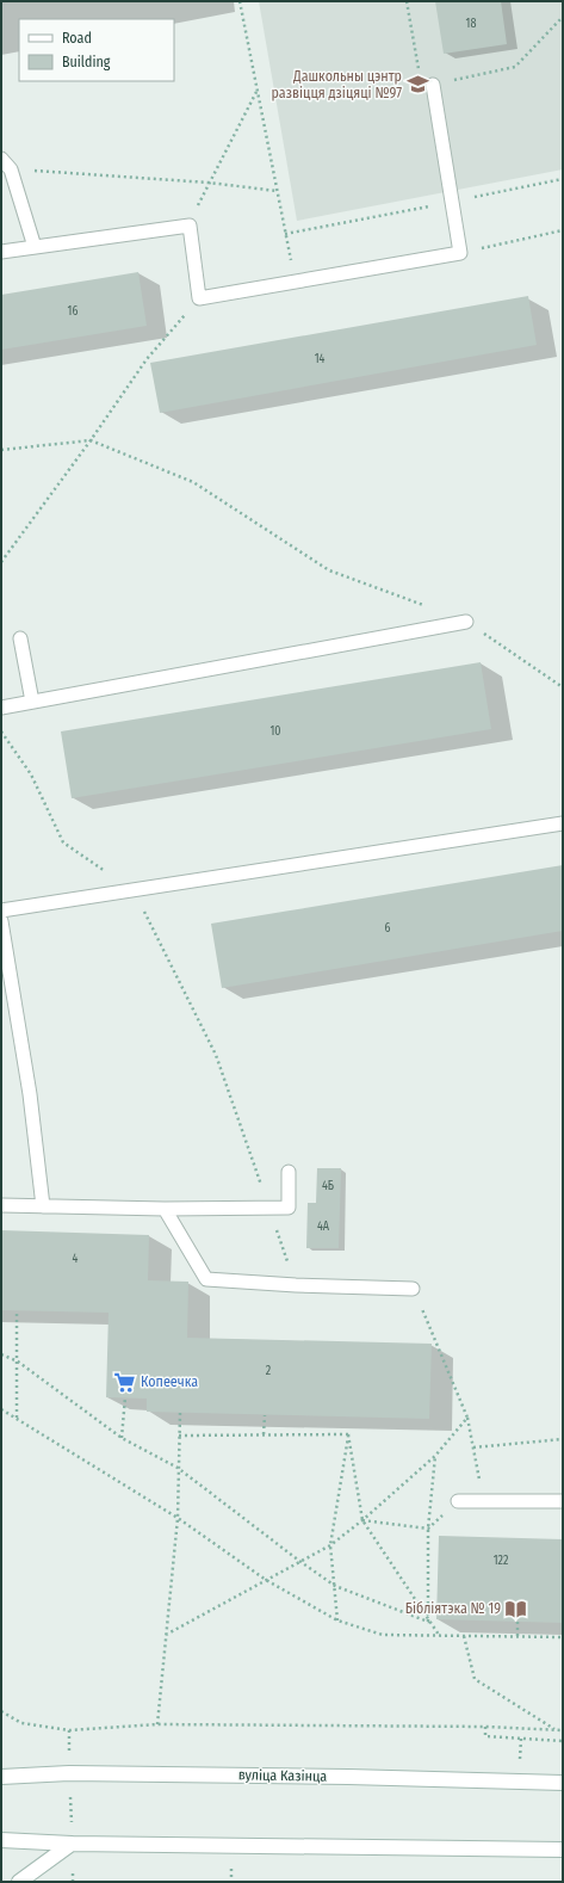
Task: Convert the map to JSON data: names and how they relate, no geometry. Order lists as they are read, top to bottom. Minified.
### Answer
{"streets":{"main road":["вуліца Казінца"]},"places":{"school or university":["Дашкольны цэнтр развіцця дзіцяці №97"],"supermarket":["Копеечка"],"library":["Бібліятэка № 19"]},"house_numbers":["18","16","14","10","6","4Б","4А","4","2","122"],"legend":["Road","Building"]}
